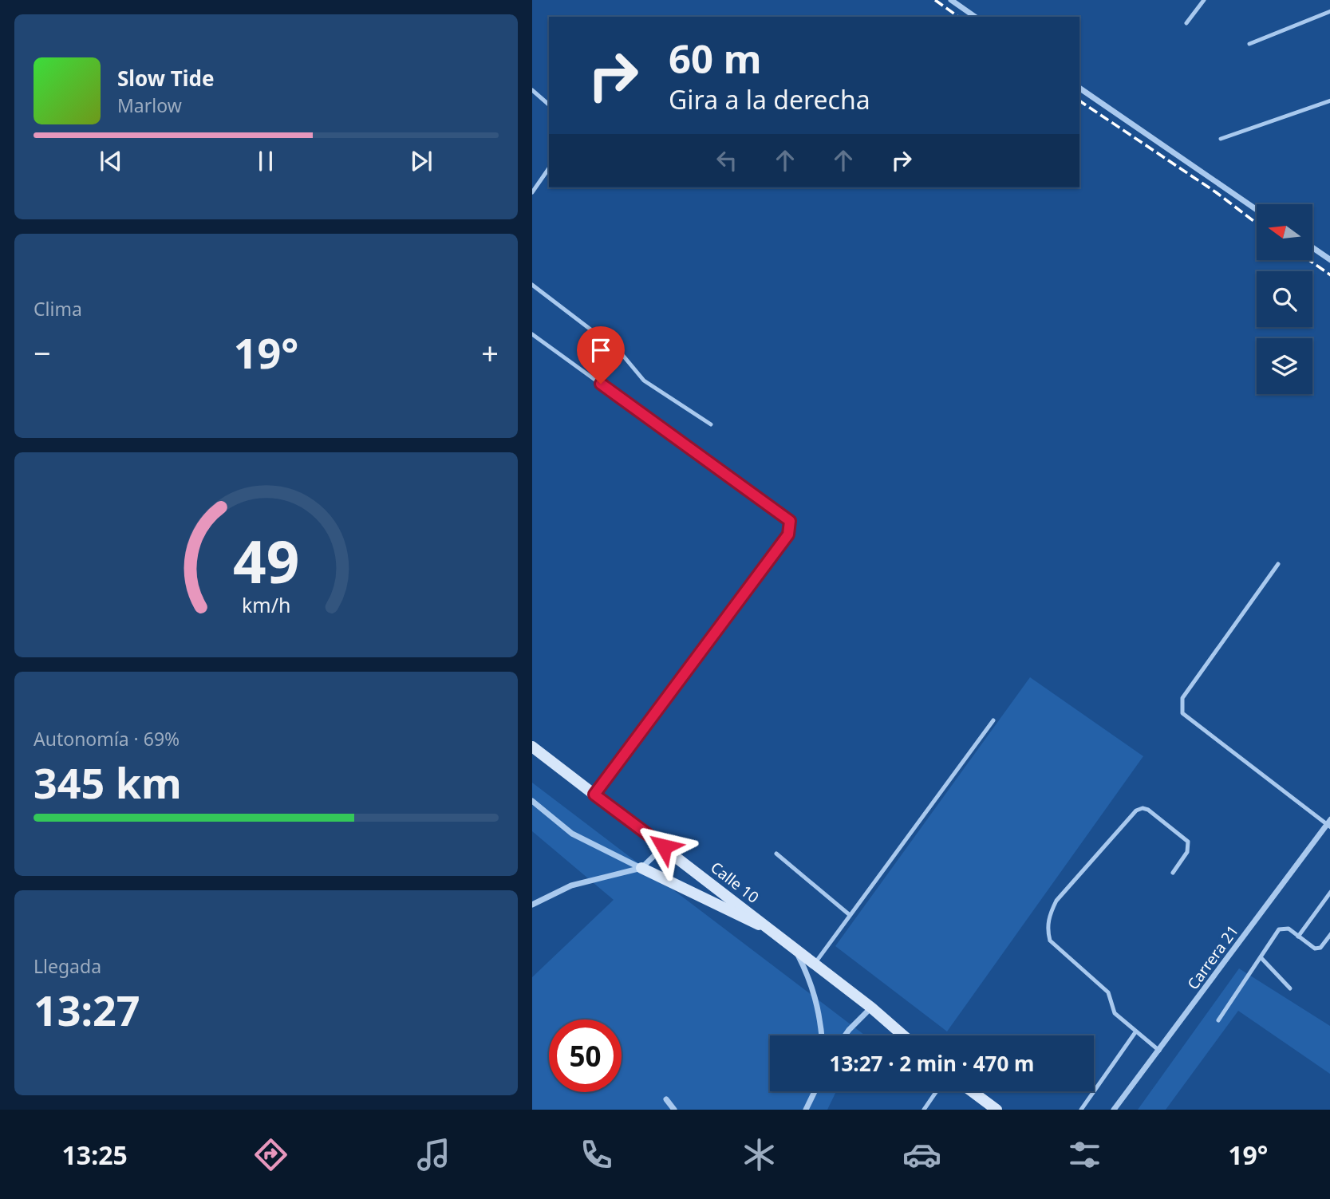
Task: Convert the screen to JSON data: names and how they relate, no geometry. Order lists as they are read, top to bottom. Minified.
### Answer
{"streets":{"main road":["Calle 10"],"street":["Carrera 21"]},"north":"left","page":{"turn":["60 m","Gira a la derecha"],"song":["Slow Tide","Marlow"],"tile":["Clima",["Autonomía · 69%","345 km"],["Llegada","13:27"]],"heat":["−","19°","+"],"limit":"50","trip":"13:27 · 2 min · 470 m","tabs":["13:25","19°"],"gauge":["49","km/h"]}}
